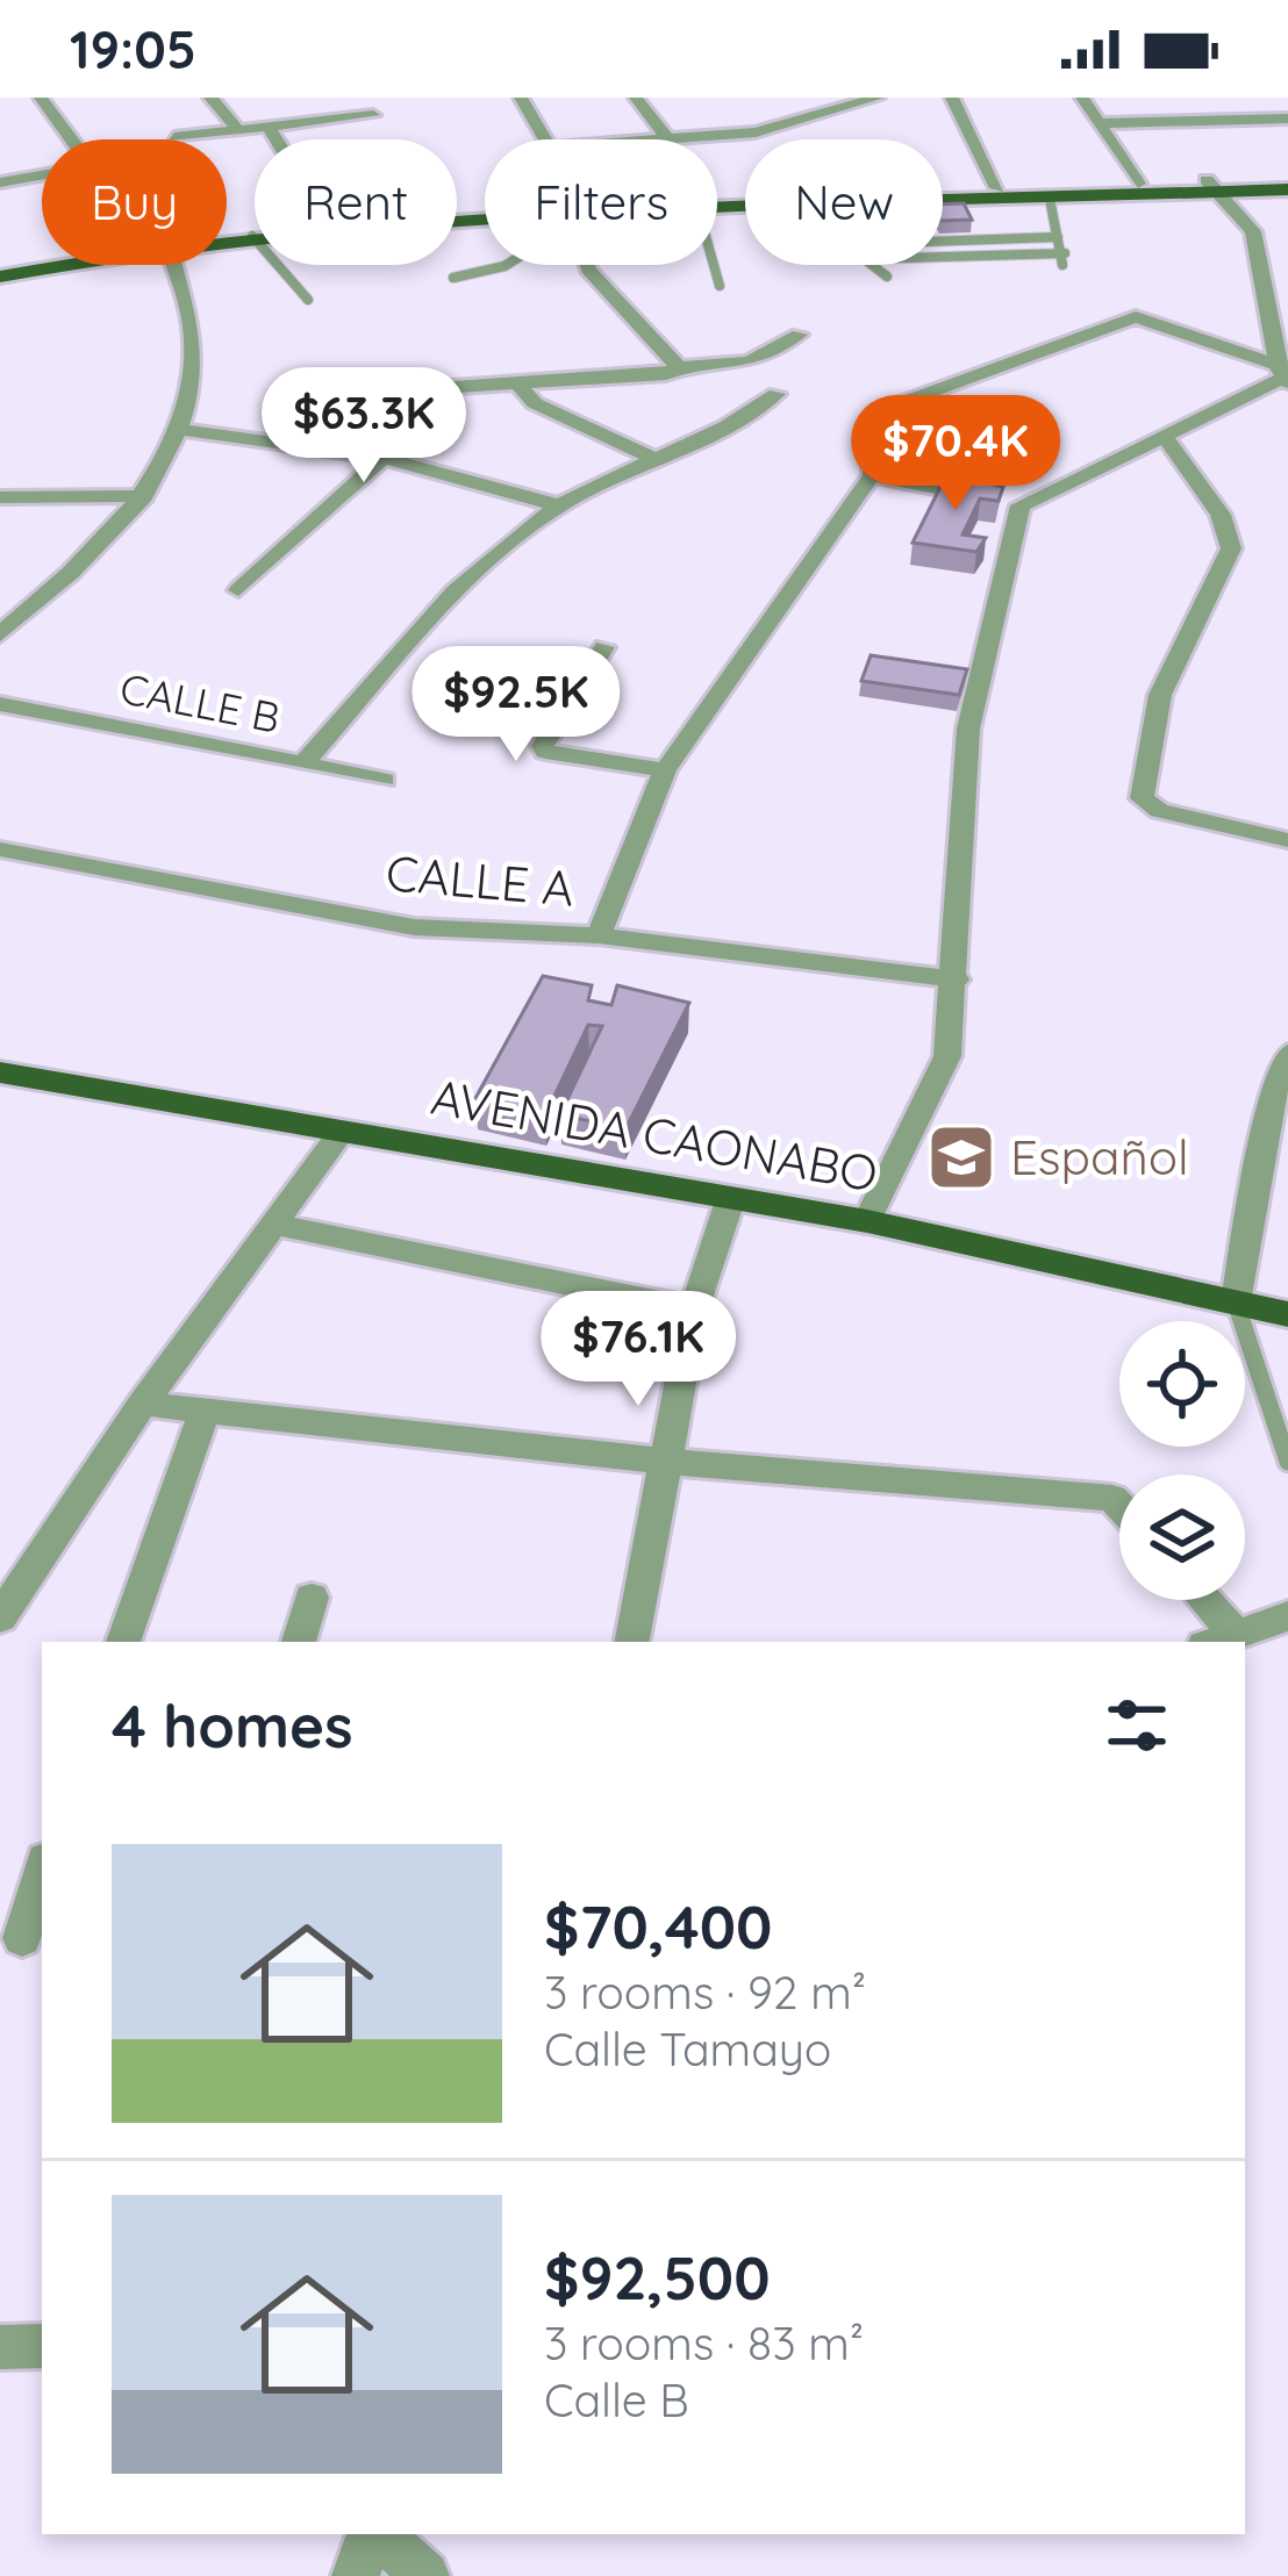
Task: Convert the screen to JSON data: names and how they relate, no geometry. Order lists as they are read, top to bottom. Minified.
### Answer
{"streets":{"main road":["AVENIDA CAONABO"],"street":["CALLE B","CALLE A"]},"places":{"school or university":["Español"]},"page":{"status":"19:05","chip":["Buy","Rent","Filters","New"],"price":["$63.3K","$70.4K","$92.5K","$76.1K"],"heading":"4 homes","list":[{"name":"$70,400","note":"3 rooms · 92 m² · Calle Tamayo"},{"name":"$92,500","note":"3 rooms · 83 m² · Calle B"}]}}
